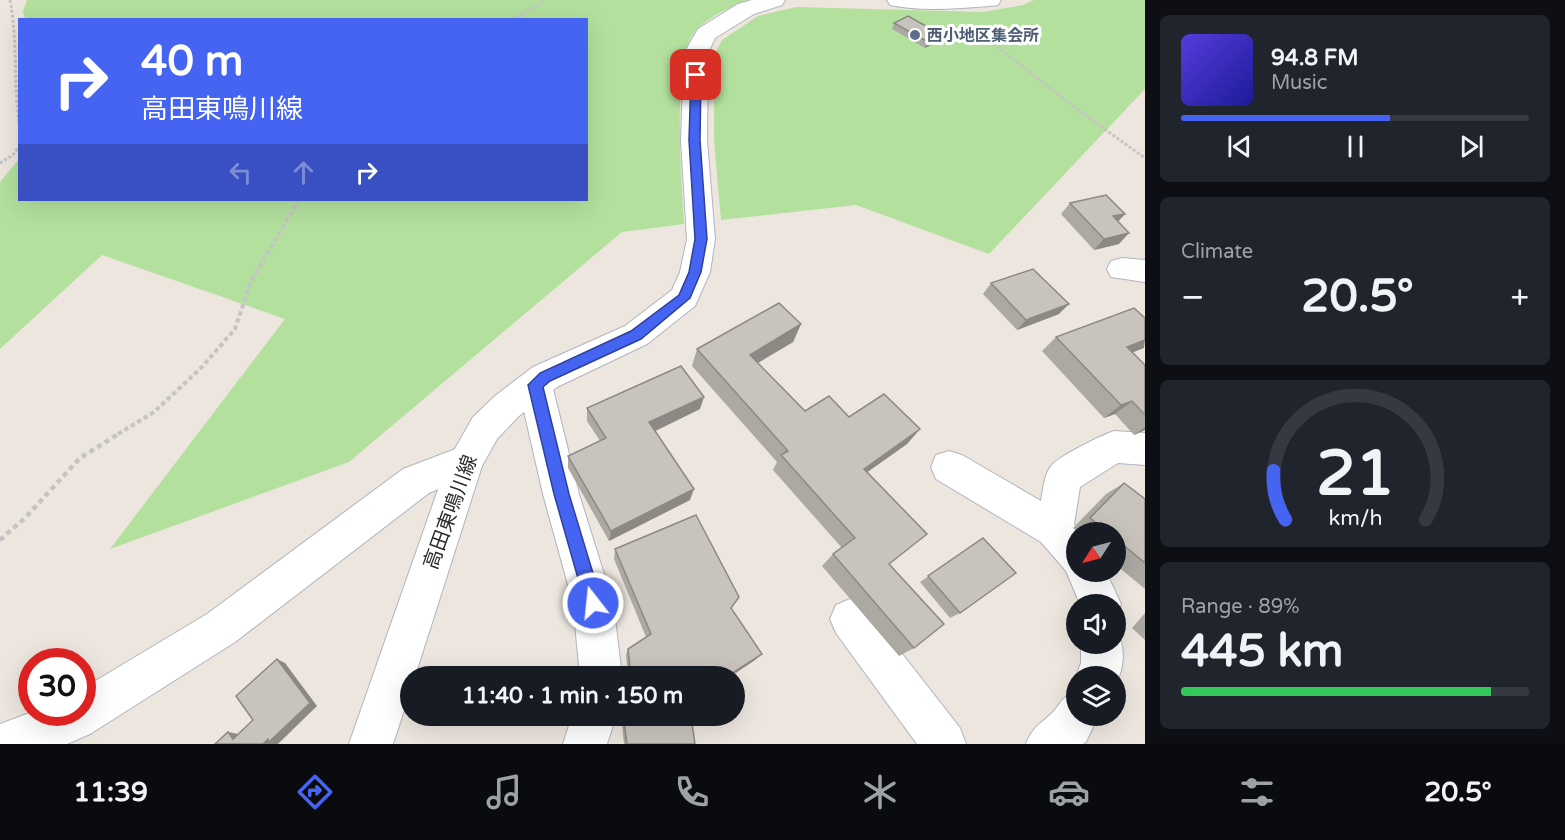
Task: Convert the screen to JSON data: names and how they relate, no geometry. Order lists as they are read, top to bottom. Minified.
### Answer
{"streets":{"main road":["高田東鳴川線"]},"places":["西小地区集会所"],"north":"bottom left","page":{"turn":["40 m","高田東鳴川線"],"song":["94.8 FM","Music"],"tile":["Climate",["Range · 89%","445 km"]],"heat":["−","20.5°","+"],"limit":"30","trip":"11:40 · 1 min · 150 m","tabs":["11:39","20.5°"],"gauge":["21","km/h"]}}
